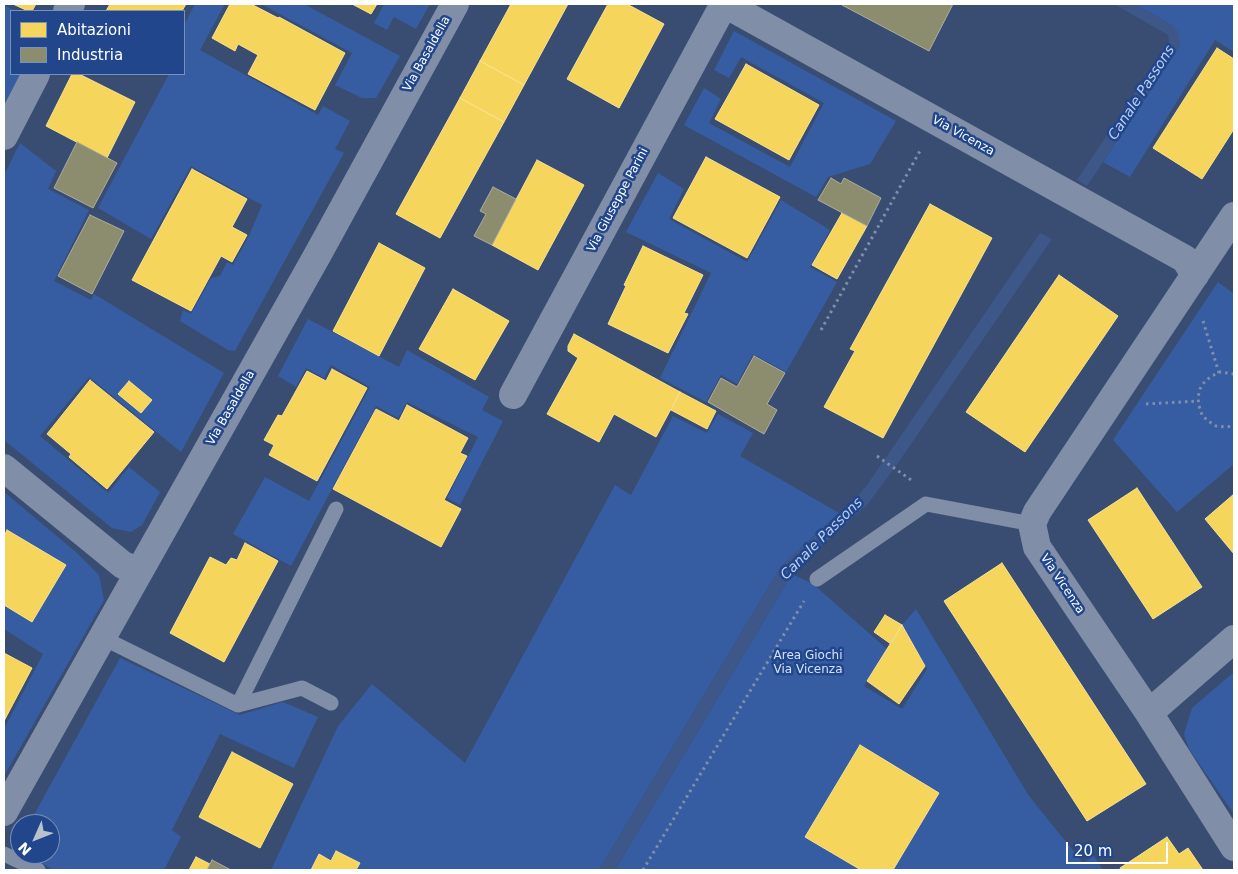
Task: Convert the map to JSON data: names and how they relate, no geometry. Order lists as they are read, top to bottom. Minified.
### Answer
{"streets":{"street":["Via Basaldella","Via Vicenza","Via Giuseppe Parini"]},"crossings":[["Via Vicenza","Via Giuseppe Parini"]],"water":["Canale Passons"],"parks":["Area Giochi Via Vicenza"],"legend":["Abitazioni","Industria"],"scale_bar":"20 m","north":"bottom left"}
